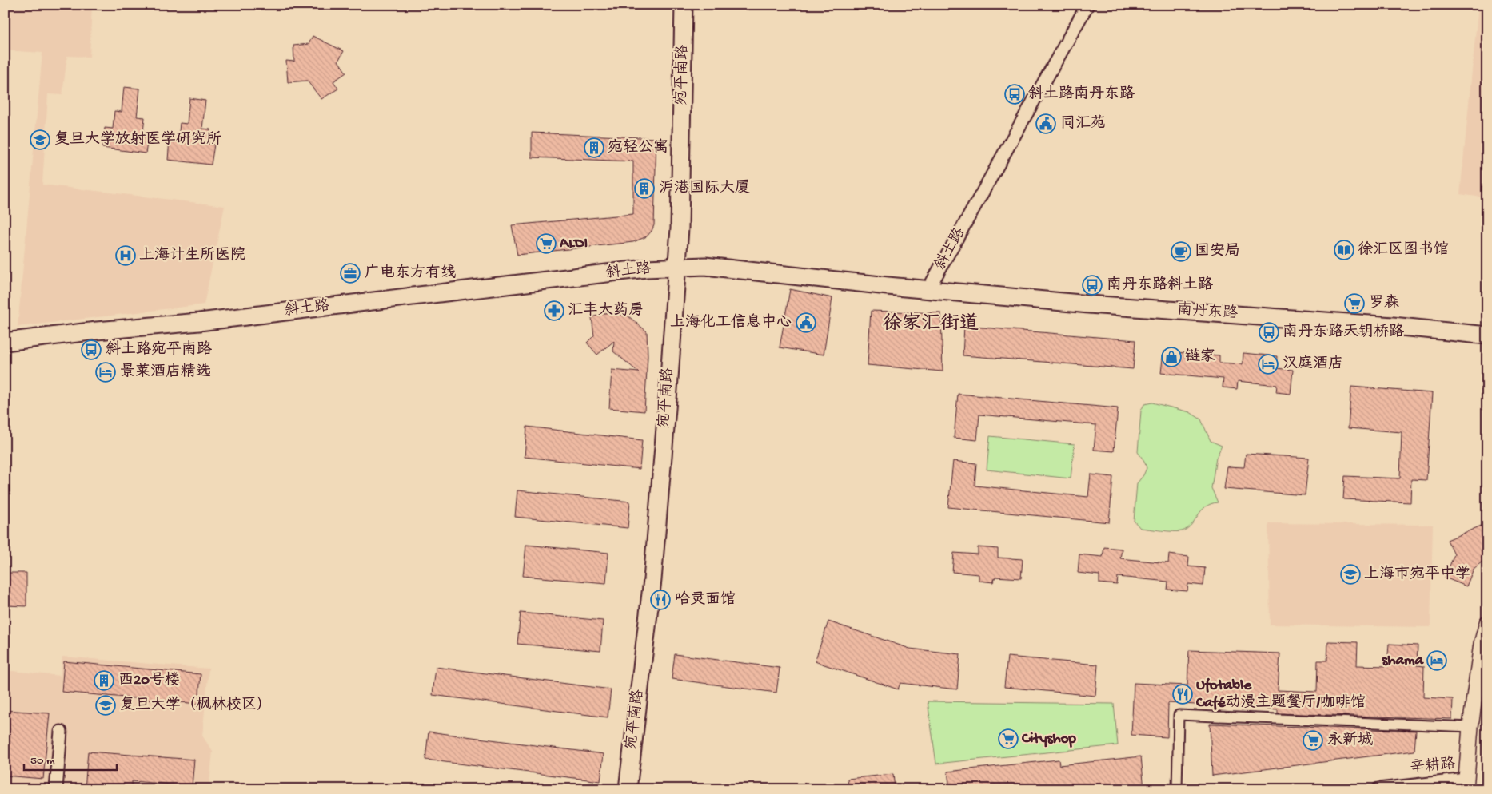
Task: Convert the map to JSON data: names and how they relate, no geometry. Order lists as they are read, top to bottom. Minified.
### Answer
{"streets":{"main road":["宛平南路","斜土路","南丹东路"],"street":["辛耕路"]},"crossings":[["宛平南路","斜土路"],["斜土路","南丹东路"]],"districts":["徐家汇街道"],"places":{"bus stop":["斜土路南丹东路","南丹东路斜土路","南丹东路天钥桥路","斜土路宛平南路"],"public building":["同汇苑","上海化工信息中心"],"school or university":["复旦大学放射医学研究所","上海市宛平中学","复旦大学（枫林校区）"],"building":["宛轻公寓","沪港国际大厦","西20号楼"],"supermarket":["ALDI","罗森","Cityshop","永新城"],"library":["徐汇区图书馆"],"cafe":["国安局"],"hospital":["上海计生所医院"],"office":["广电东方有线"],"pharmacy":["汇丰大药房"],"shop":["链家"],"hotel":["汉庭酒店","景莱酒店精选","shama"],"restaurant":["哈灵面馆","Ufotable Café动漫主题餐厅/咖啡馆"]},"scale_bar":"50 m"}
